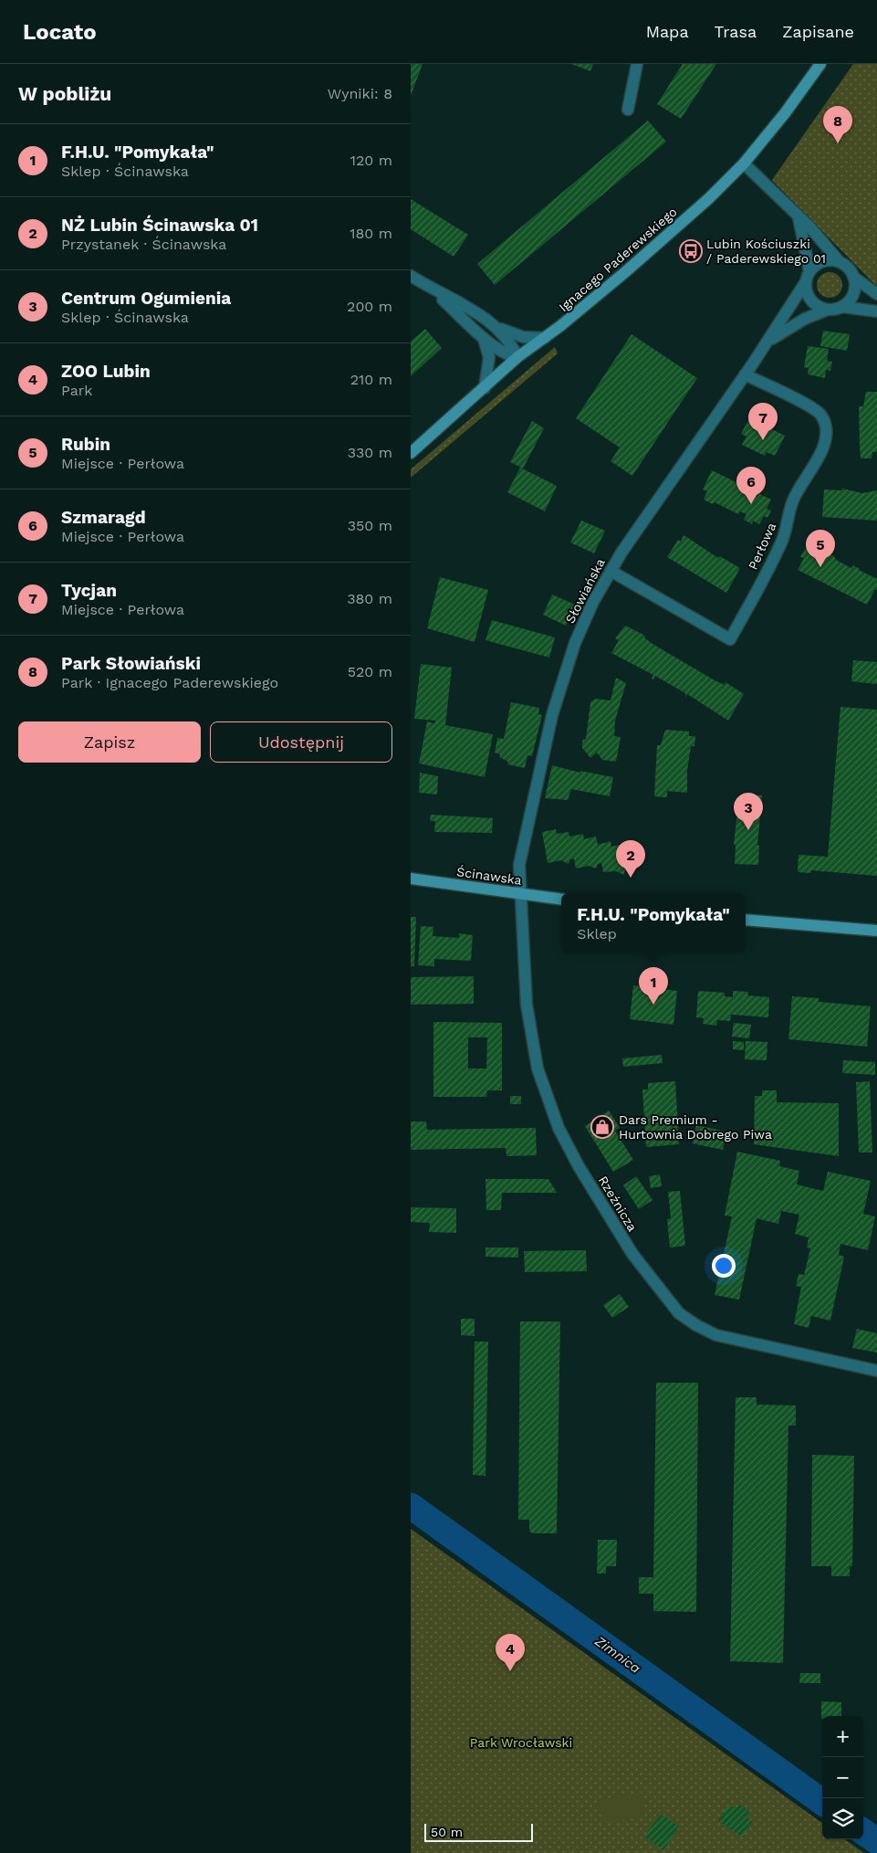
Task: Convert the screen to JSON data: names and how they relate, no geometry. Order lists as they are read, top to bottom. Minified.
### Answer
{"streets":{"street":["Ignacego Paderewskiego","Perłowa","Słowiańska","Ścinawska","Rzeźnicza"]},"crossings":[["Perłowa","Słowiańska"],["Słowiańska","Ścinawska"],["Słowiańska","Rzeźnicza"],["Ścinawska","Rzeźnicza"]],"water":["Zimnica"],"parks":["Park Wrocławski"],"places":{"bus stop":["Lubin Kościuszki / Paderewskiego 01"],"shop":["Dars Premium - Hurtownia Dobrego Piwa"]},"scale_bar":"50 m","page":{"header":"Locato","nav":["Mapa","Trasa","Zapisane"],"heading":["W pobliżu","Wyniki: 8"],"pins":["8","7","6","5","3","2","1","4"],"list":[{"mark":"1","name":"F.H.U. \"Pomykała\"","note":"Sklep · Ścinawska","value":"120 m"},{"mark":"2","name":"NŻ Lubin Ścinawska 01","note":"Przystanek · Ścinawska","value":"180 m"},{"mark":"3","name":"Centrum Ogumienia","note":"Sklep · Ścinawska","value":"200 m"},{"mark":"4","name":"ZOO Lubin","note":"Park","value":"210 m"},{"mark":"5","name":"Rubin","note":"Miejsce · Perłowa","value":"330 m"},{"mark":"6","name":"Szmaragd","note":"Miejsce · Perłowa","value":"350 m"},{"mark":"7","name":"Tycjan","note":"Miejsce · Perłowa","value":"380 m"},{"mark":"8","name":"Park Słowiański","note":"Park · Ignacego Paderewskiego","value":"520 m"}],"buttons":["Zapisz","Udostępnij"],"popup":["F.H.U. \"Pomykała\"","Sklep"],"map_buttons":["+","−"],"scale":"50 m"}}
